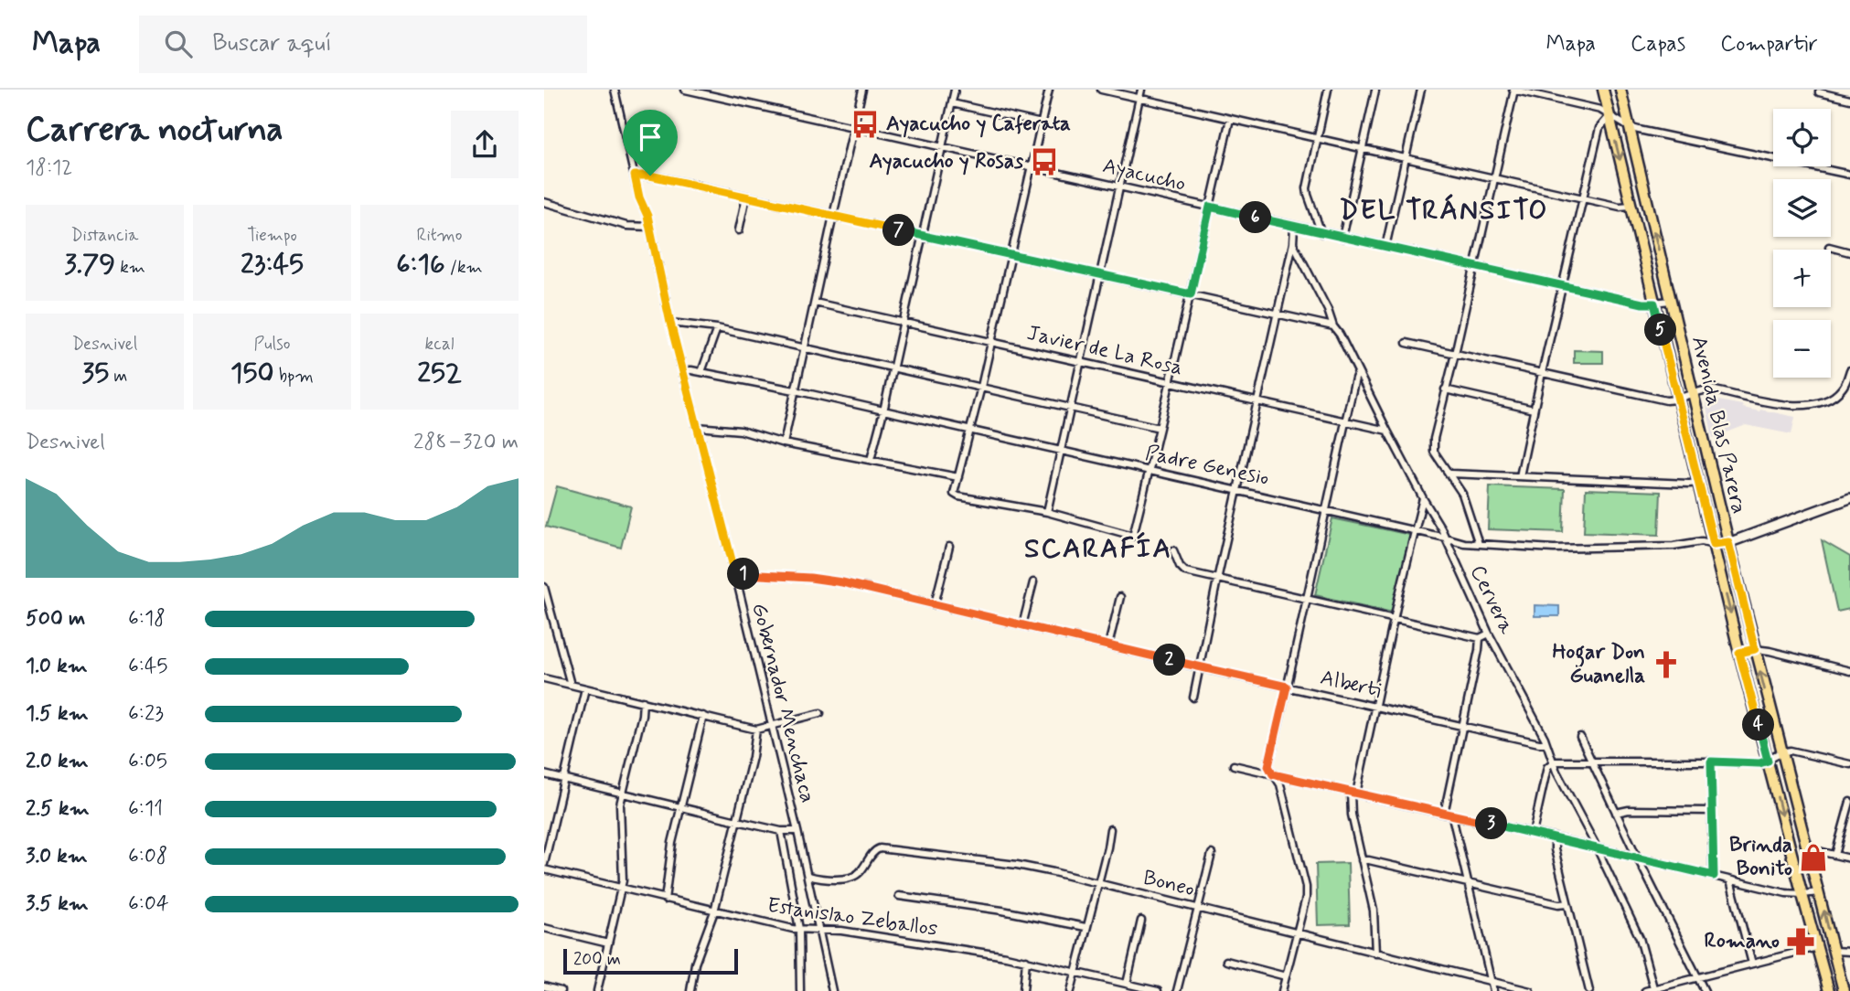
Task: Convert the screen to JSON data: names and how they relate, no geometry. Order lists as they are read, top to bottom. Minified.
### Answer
{"streets":{"main road":["Avenida Blas Parera"],"street":["Ayacucho","Javier de La Rosa","Padre Genesio","Cervera","Alberti","Gobernador Menchaca","Boneo","Estanislao Zeballos"]},"crossings":[["Ayacucho","Avenida Blas Parera"],["Javier de La Rosa","Cervera"],["Avenida Blas Parera","Padre Genesio"],["Padre Genesio","Cervera"],["Padre Genesio","Gobernador Menchaca"],["Cervera","Alberti"],["Alberti","Gobernador Menchaca"],["Gobernador Menchaca","Boneo"],["Gobernador Menchaca","Estanislao Zeballos"]],"districts":["DEL TRÁNSITO","SCARAFÍA"],"places":{"bus stop":["Ayacucho y Caferata","Ayacucho y Rosas"],"church":["Hogar Don Guanella"],"shop":["Brinda Bonito"],"pharmacy":["Romano"]},"scale_bar":"200 m","page":{"header":"Mapa","search":"Buscar aquí","nav":["Mapa","Capas","Compartir"],"heading":["Carrera nocturna","18:12"],"map_buttons":["+","−"],"stats":[["Distancia","3.79 km"],["Tiempo","23:45"],["Ritmo","6:16 /km"],["Desnivel","35 m"],["Pulso","150 bpm"],["kcal","252"]],"pins":["6","7","5","1","2","4","3"],"chart":["Desnivel","288–320 m"],"list":[{"name":"500 m","note":"6:18"},{"name":"1.0 km","note":"6:45"},{"name":"1.5 km","note":"6:23"},{"name":"2.0 km","note":"6:05"},{"name":"2.5 km","note":"6:11"},{"name":"3.0 km","note":"6:08"},{"name":"3.5 km","note":"6:04"}],"scale":"200 m"}}
